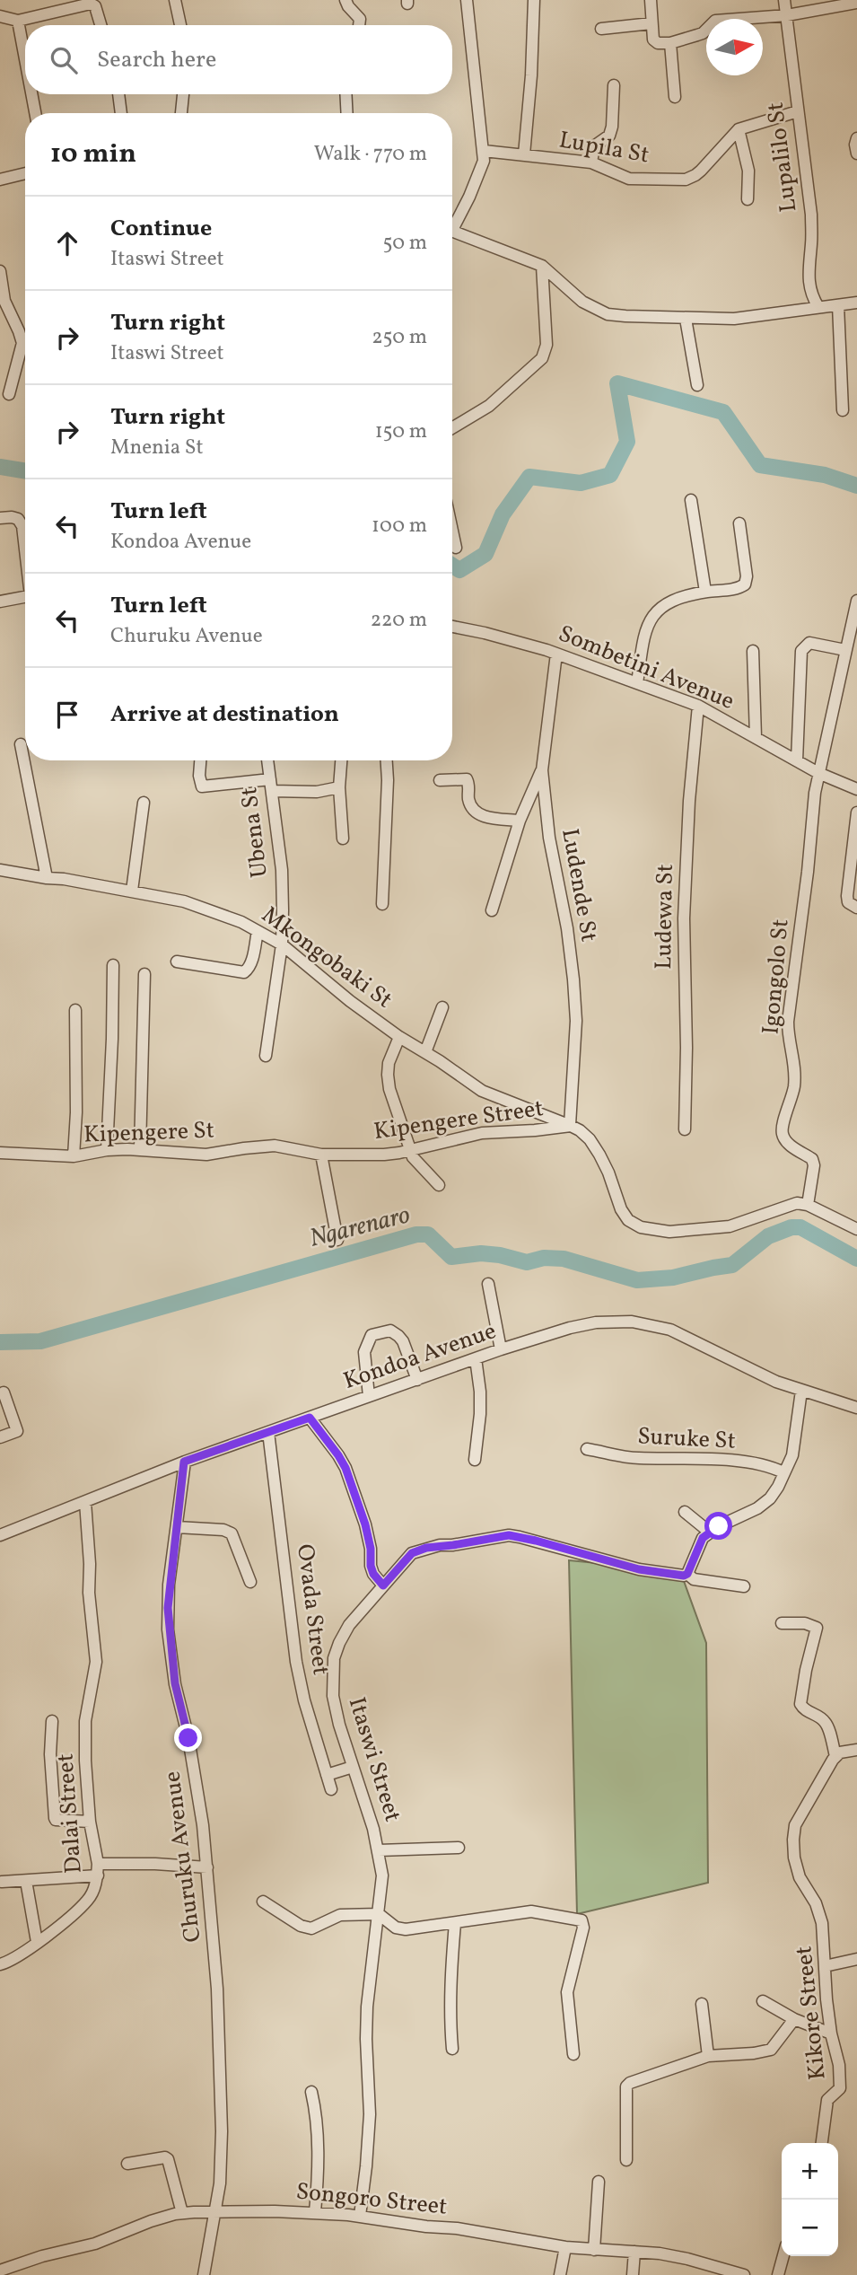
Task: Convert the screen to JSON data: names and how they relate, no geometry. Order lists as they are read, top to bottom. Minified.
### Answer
{"streets":{"street":["Lupila St","Lupalilo St","Sombetini Avenue","Ubena St","Ludende St","Ludewa St","Mkongobaki St","Igongolo St","Kipengere Street","Kipengere St","Kondoa Avenue","Suruke St","Ovada Street","Itaswi Street","Dalai Street","Churuku Avenue","Kikore Street","Songoro Street"]},"crossings":[["Sombetini Avenue","Ludende St"],["Sombetini Avenue","Ludewa St"],["Sombetini Avenue","Igongolo St"],["Ubena St","Mkongobaki St"],["Ludende St","Mkongobaki St"],["Ludende St","Kipengere Street"],["Mkongobaki St","Kipengere Street"],["Igongolo St","Kipengere Street"],["Kipengere Street","Kipengere St"],["Kondoa Avenue","Ovada Street"],["Kondoa Avenue","Dalai Street"],["Kondoa Avenue","Churuku Avenue"],["Itaswi Street","Songoro Street"],["Churuku Avenue","Songoro Street"]],"water":["Ngarenaro"],"north":"right","page":{"search":"Search here","heading":["10 min","Walk · 770 m"],"list":[["Continue","Itaswi Street","50 m"],["Turn right","Itaswi Street","250 m"],["Turn right","Mnenia St","150 m"],["Turn left","Kondoa Avenue","100 m"],["Turn left","Churuku Avenue","220 m"],"Arrive at destination"],"map_buttons":["+","−"]}}
